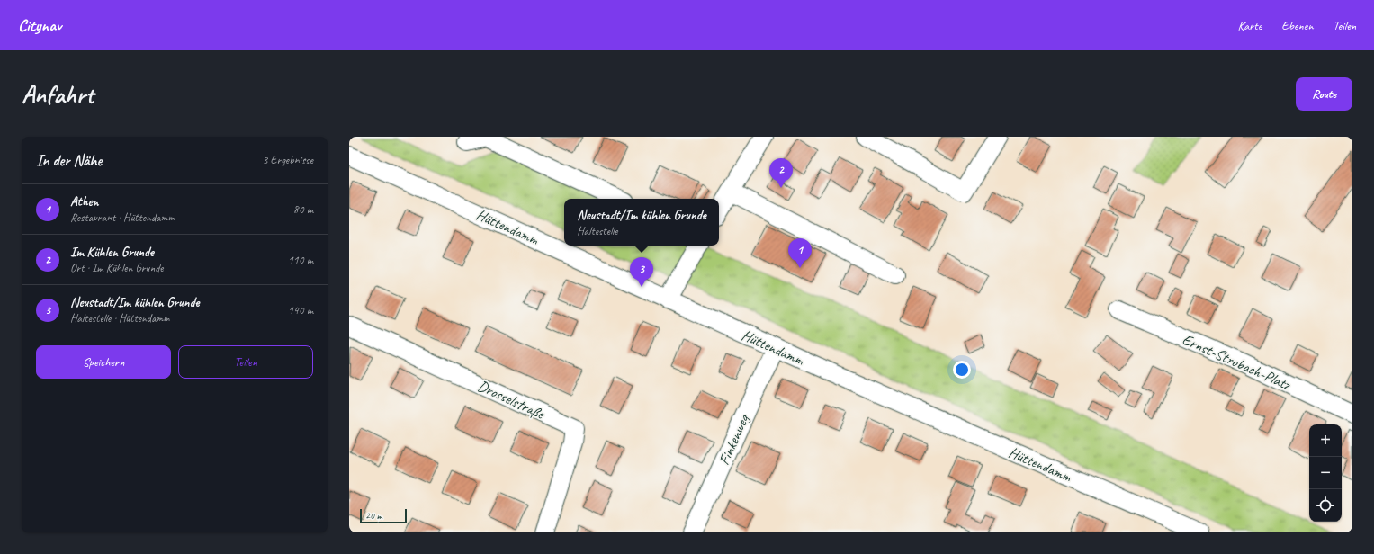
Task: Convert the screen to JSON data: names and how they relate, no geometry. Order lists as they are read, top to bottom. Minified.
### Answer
{"streets":{"street":["Hüttendamm","Ernst-Strobach-Platz","Drosselstraße","Finkenweg"]},"crossings":[["Hüttendamm","Finkenweg"]],"scale_bar":"20 m","page":{"header":"Citynav","nav":["Karte","Ebenen","Teilen"],"buttons":["Route",["Speichern","Teilen"]],"title":"Anfahrt","heading":["In der Nähe","3 Ergebnisse"],"pins":["2","1","3"],"list":[{"mark":"1","name":"Athen","note":"Restaurant · Hüttendamm","value":"80 m"},{"mark":"2","name":"Im Kühlen Grunde","note":"Ort · Im Kühlen Grunde","value":"110 m"},{"mark":"3","name":"Neustadt/Im kühlen Grunde","note":"Haltestelle · Hüttendamm","value":"140 m"}],"popup":["Neustadt/Im kühlen Grunde","Haltestelle"],"map_buttons":["+","−"],"scale":"20 m"}}
